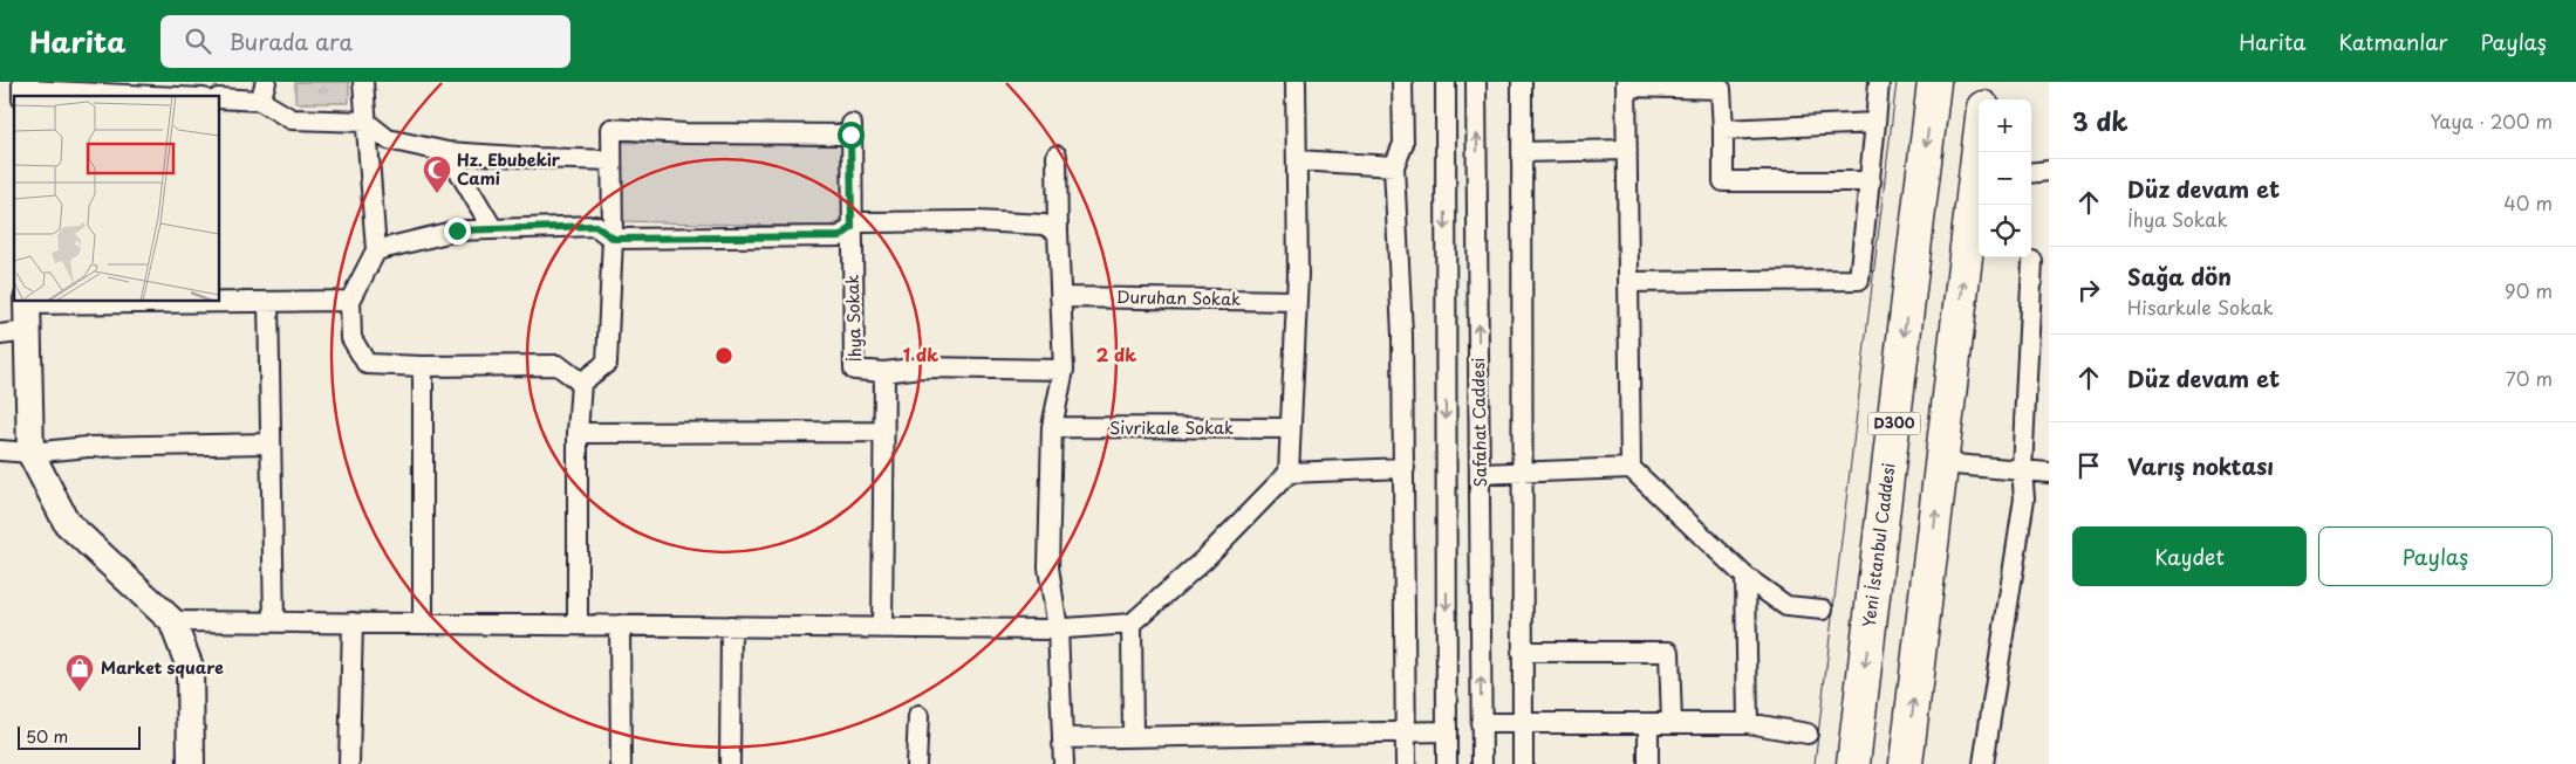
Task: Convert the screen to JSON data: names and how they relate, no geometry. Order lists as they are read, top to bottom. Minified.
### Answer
{"streets":{"highway":["D300","Yeni İstanbul Caddesi"],"street":["Duruhan Sokak","İhya Sokak","Safahat Caddesi","Sivrikale Sokak"]},"places":{"mosque":["Hz. Ebubekir Cami"],"shop":["Market square"]},"scale_bar":"50 m","page":{"header":"Harita","search":"Burada ara","nav":["Harita","Katmanlar","Paylaş"],"heading":["3 dk","Yaya · 200 m"],"map_buttons":["+","−"],"list":[["Düz devam et","İhya Sokak","40 m"],["Sağa dön","Hisarkule Sokak","90 m"],["Düz devam et","70 m"],"Varış noktası"],"buttons":["Kaydet","Paylaş"],"scale":"50 m"},"rings":["1 dk","2 dk"]}
